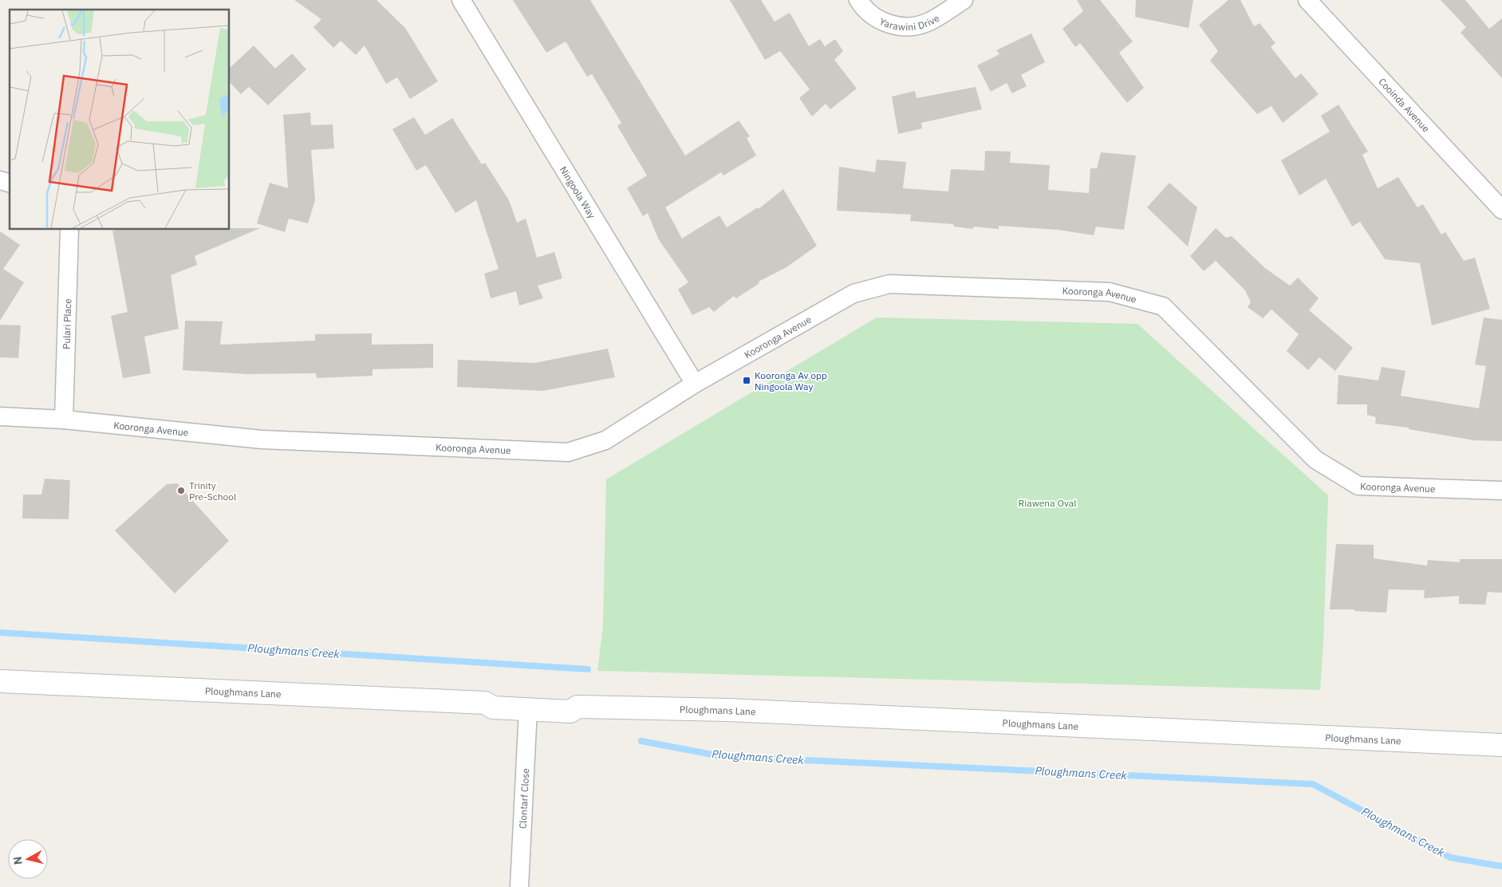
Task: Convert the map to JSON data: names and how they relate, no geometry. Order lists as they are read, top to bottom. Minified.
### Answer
{"streets":{"street":["Yarawini Drive","Cooinda Avenue","Ningoola Way","Kooronga Avenue","Pulari Place","Ploughmans Lane","Clontarf Close"]},"crossings":[["Ningoola Way","Kooronga Avenue"],["Kooronga Avenue","Pulari Place"],["Ploughmans Lane","Clontarf Close"]],"water":["Ploughmans Creek"],"parks":["Riawena Oval"],"places":{"transit":["Kooronga Av opp Ningoola Way"],"other":["Trinity Pre-School"]},"north":"left"}
